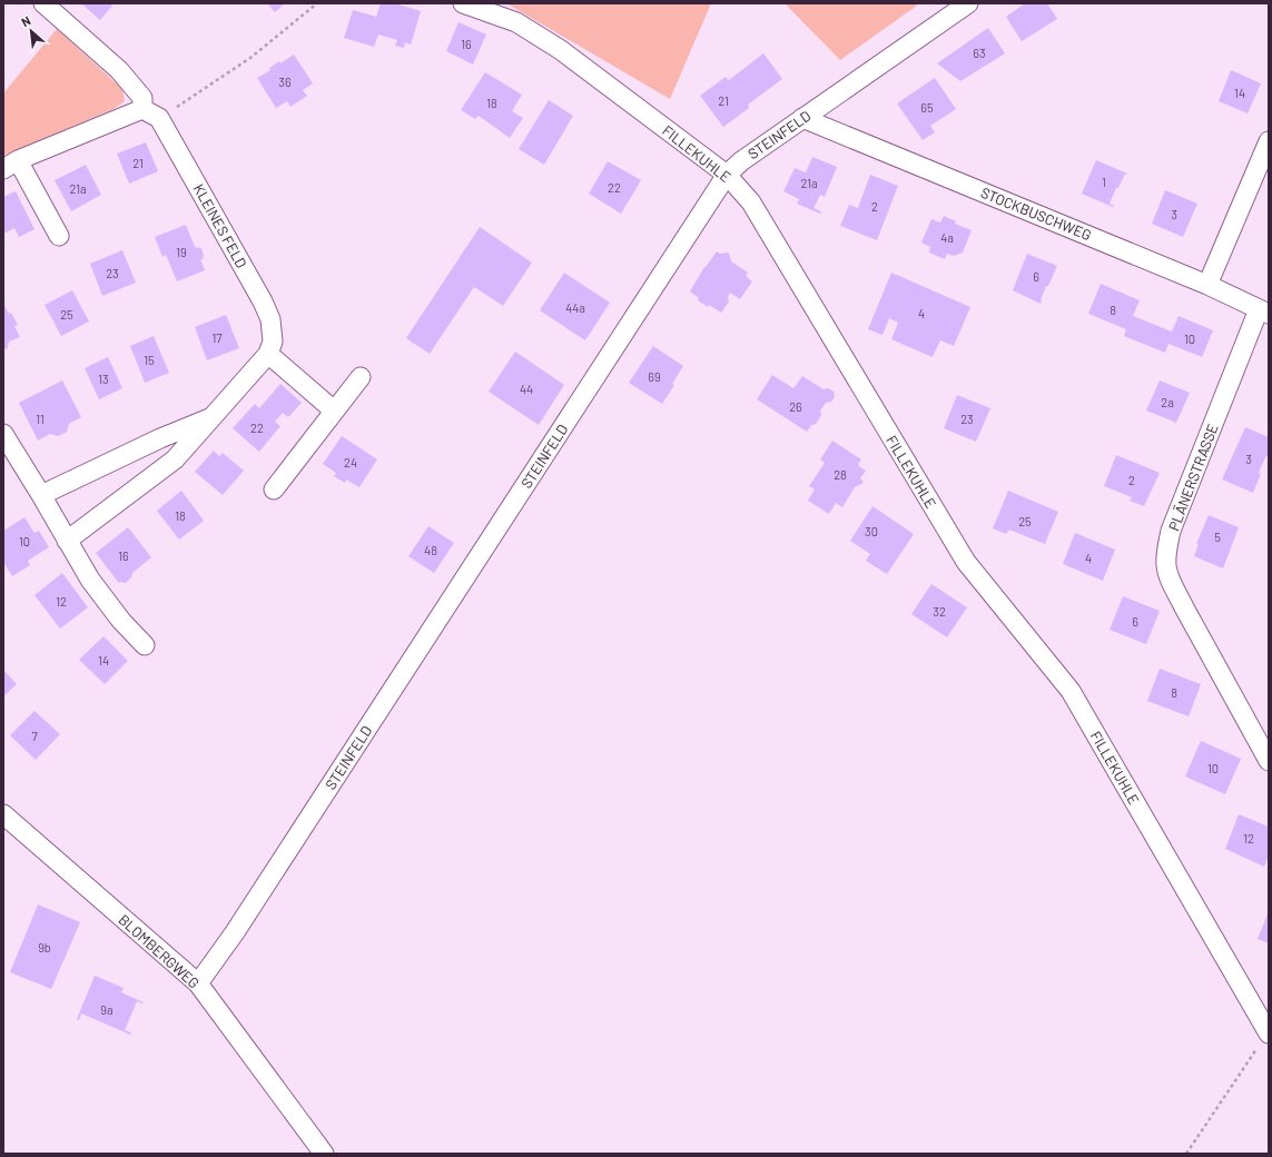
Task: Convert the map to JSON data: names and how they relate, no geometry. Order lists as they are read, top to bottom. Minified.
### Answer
{"streets":{"street":["STEINFELD","FILLEKUHLE","STOCKBUSCHWEG","KLEINES FELD","PLÄNERSTRASSE","BLOMBERGWEG"]},"crossings":[["STEINFELD","FILLEKUHLE"],["STEINFELD","STOCKBUSCHWEG"],["STEINFELD","BLOMBERGWEG"],["STOCKBUSCHWEG","PLÄNERSTRASSE"]],"house_numbers":["16","63","36","14","21","18","65","21","1","21a","22","21a","2","3","4a","19","23","6","44a","8","4","25","17","10","15","69","13","44","2a","26","11","23","22","3","24","28","2","18","25","30","5","10","48","16","4","12","32","6","14","8","7","10","12","9b","9a"],"north":"top left"}
